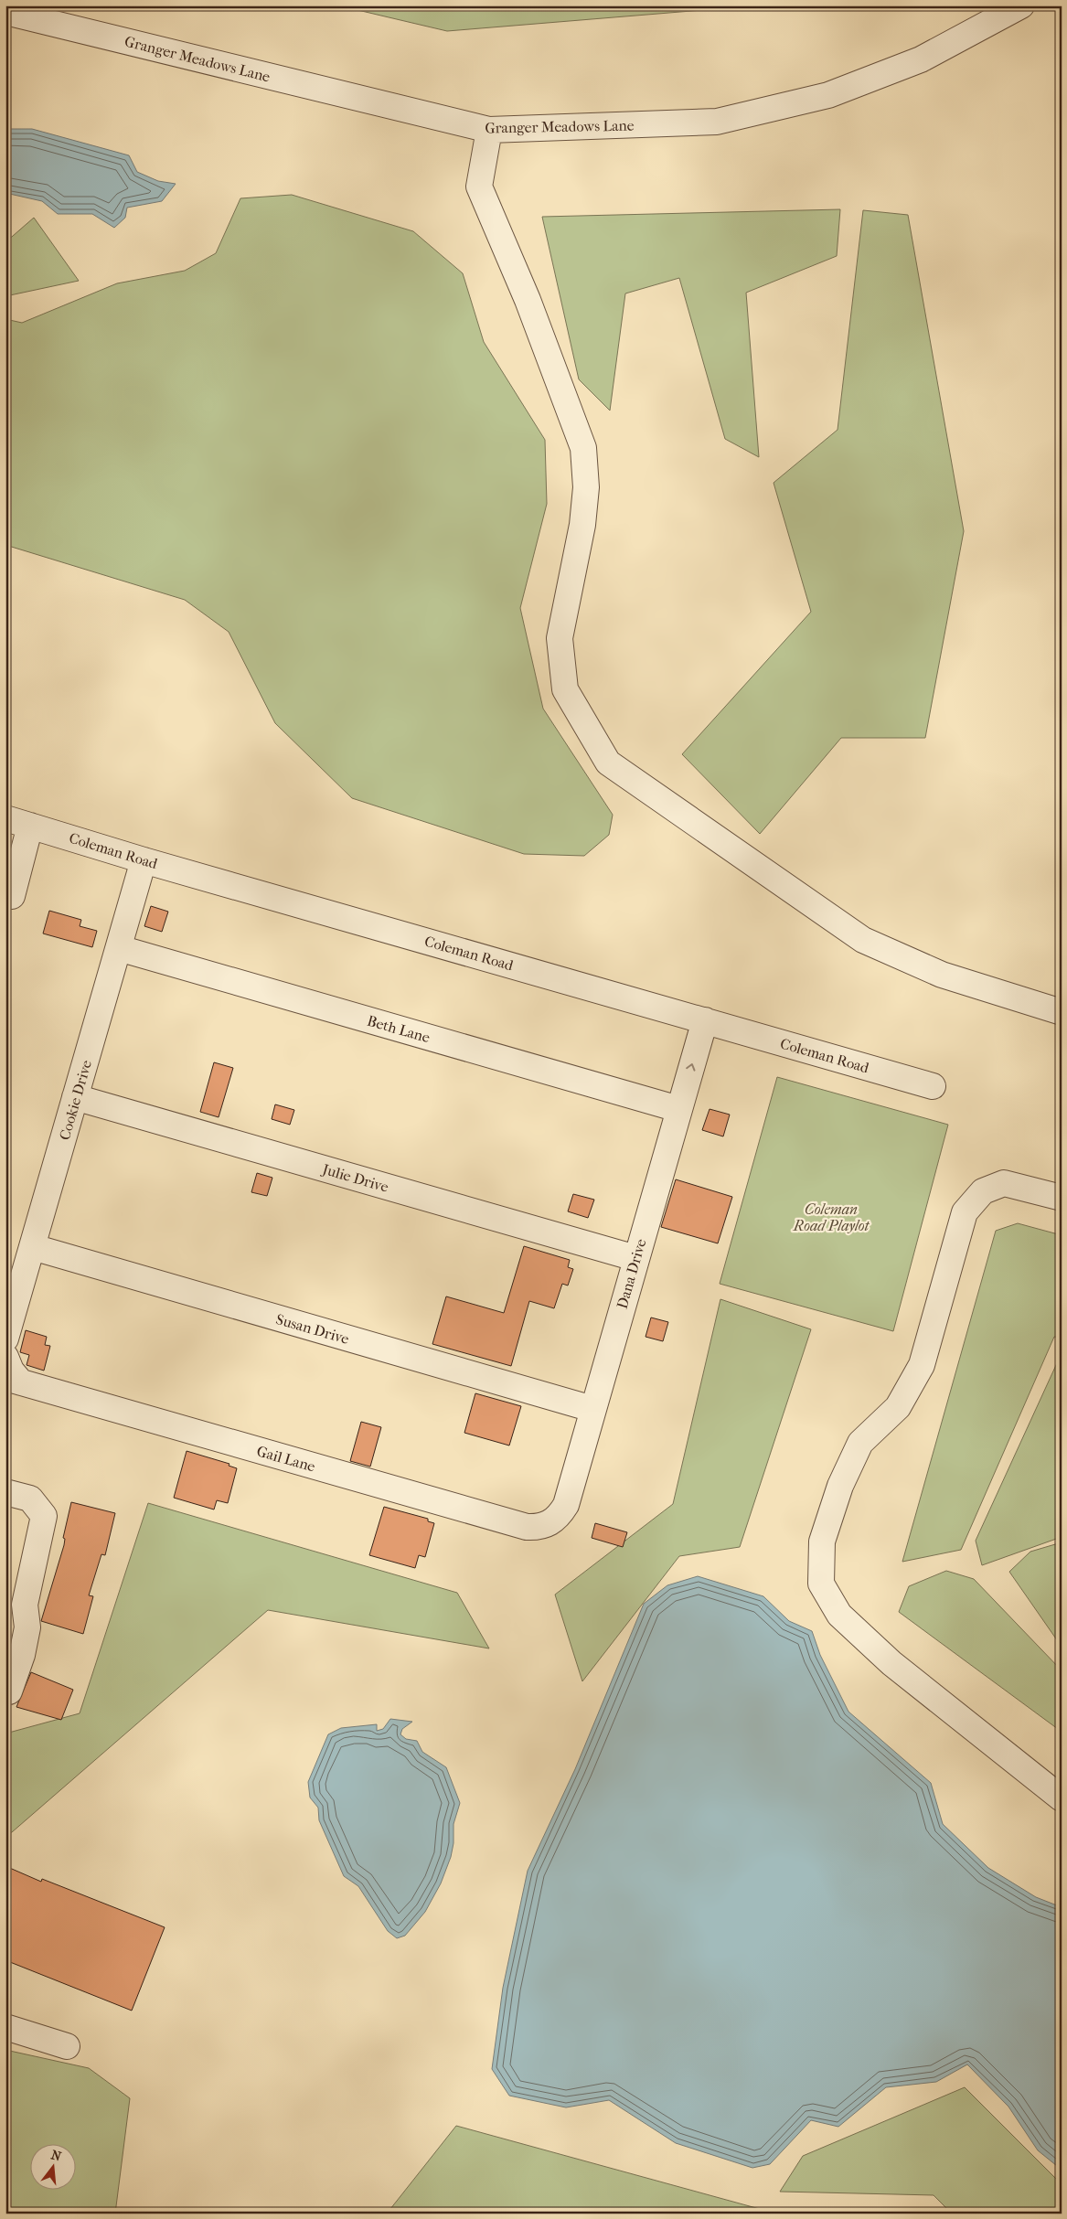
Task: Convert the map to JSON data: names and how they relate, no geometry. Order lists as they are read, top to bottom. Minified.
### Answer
{"streets":{"street":["Granger Meadows Lane","Coleman Road","Beth Lane","Cookie Drive","Julie Drive","Dana Drive","Susan Drive","Gail Lane"]},"crossings":[["Coleman Road","Cookie Drive"],["Coleman Road","Dana Drive"],["Beth Lane","Cookie Drive"],["Beth Lane","Dana Drive"],["Cookie Drive","Julie Drive"],["Cookie Drive","Susan Drive"],["Julie Drive","Dana Drive"],["Dana Drive","Susan Drive"],["Dana Drive","Gail Lane"]],"parks":["Coleman Road Playlot"],"north":"top"}
